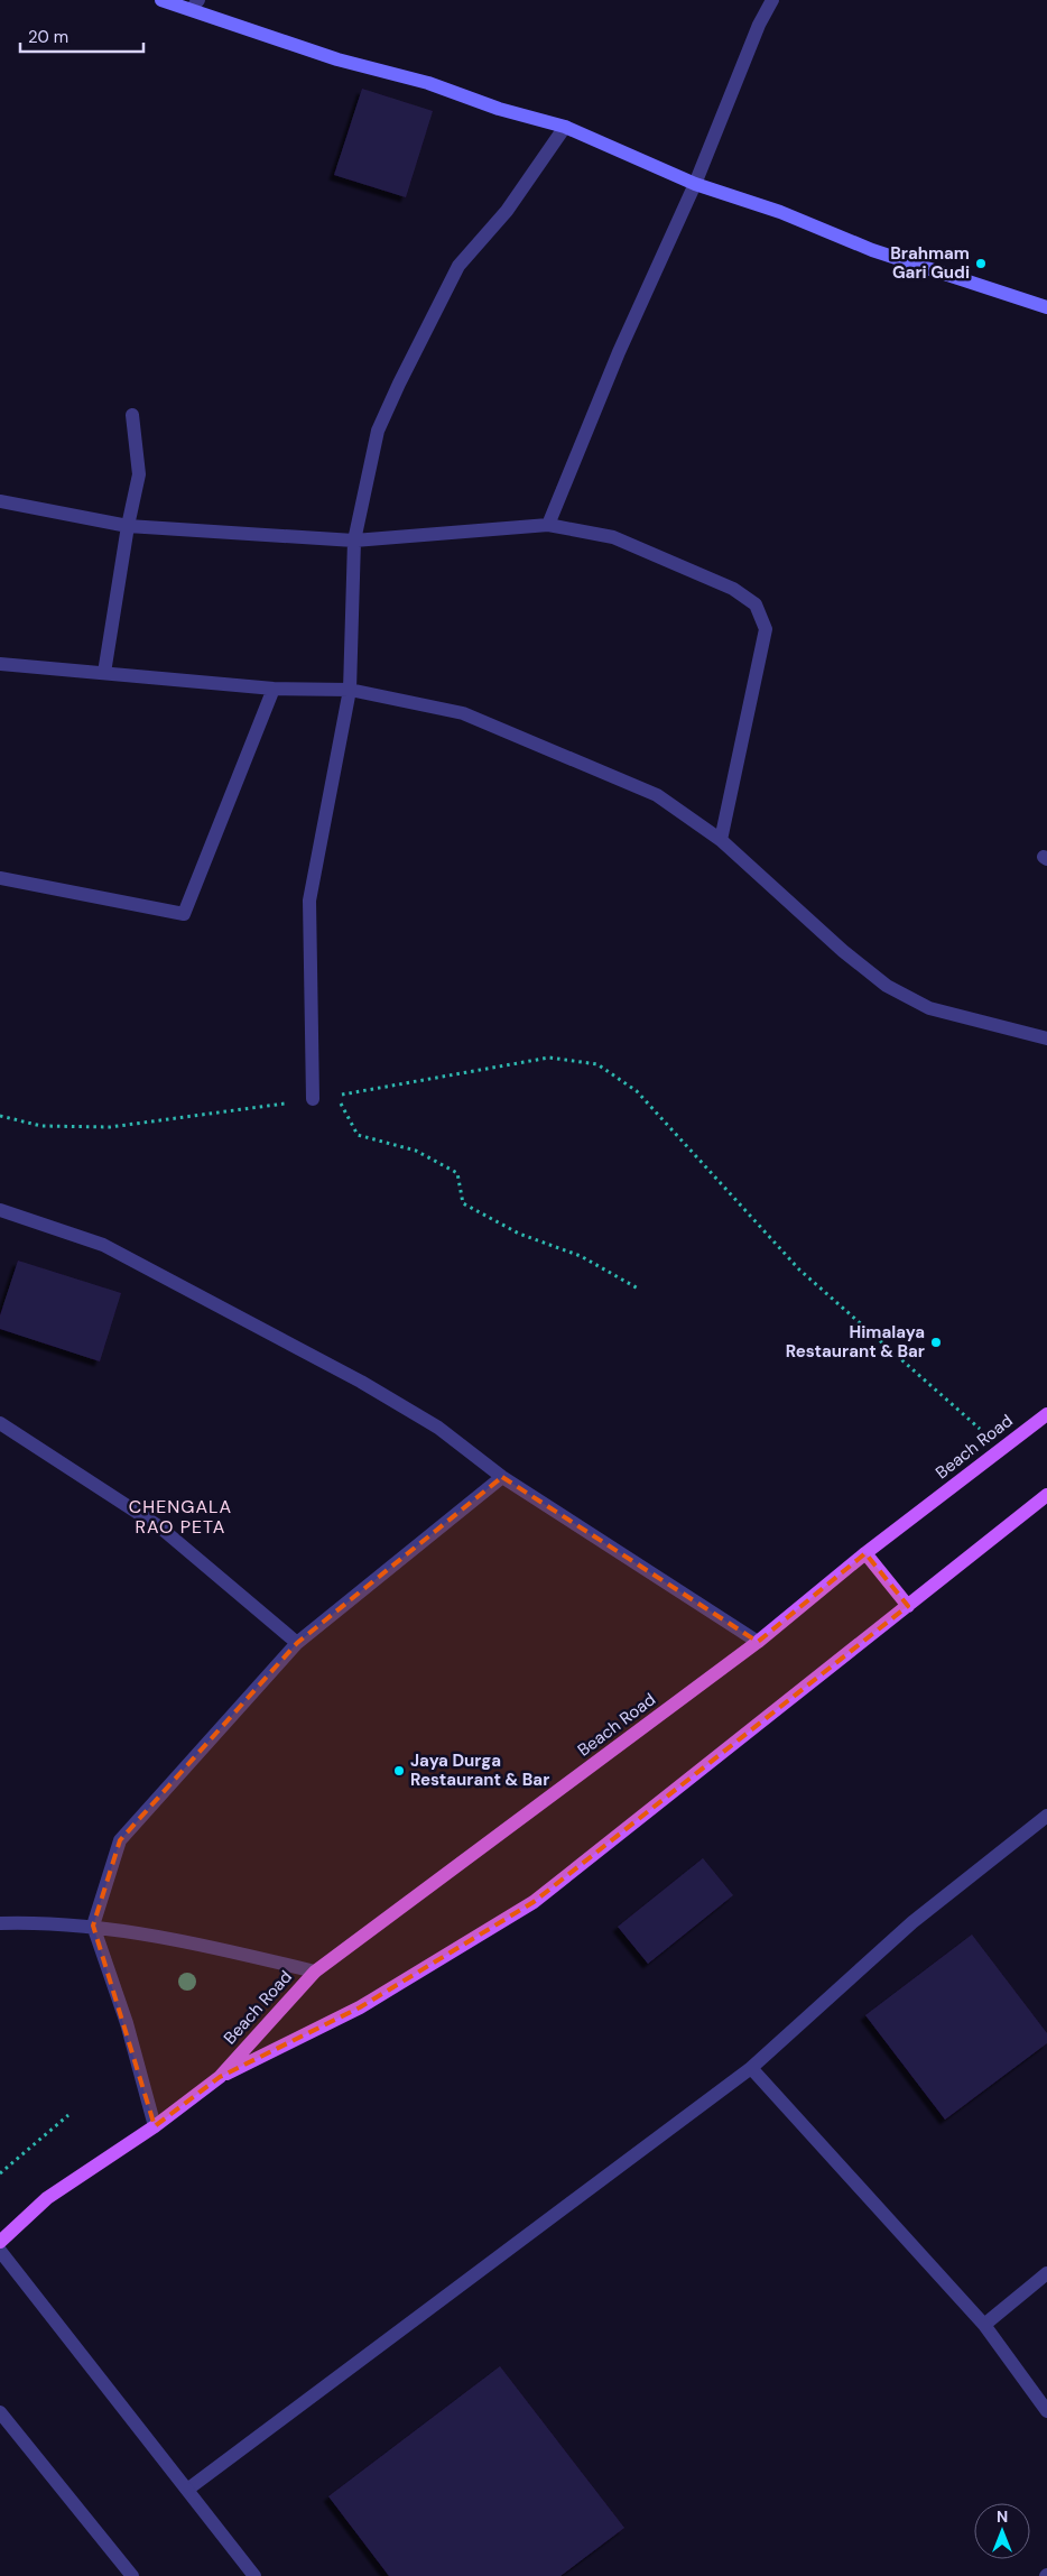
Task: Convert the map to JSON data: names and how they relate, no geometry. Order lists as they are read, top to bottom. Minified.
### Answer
{"streets":{"main road":["Beach Road"]},"districts":["CHENGALA RAO PETA"],"places":["Brahmam Gari Gudi","Himalaya Restaurant & Bar","Jaya Durga Restaurant & Bar"],"scale_bar":"20 m","north":"top"}
